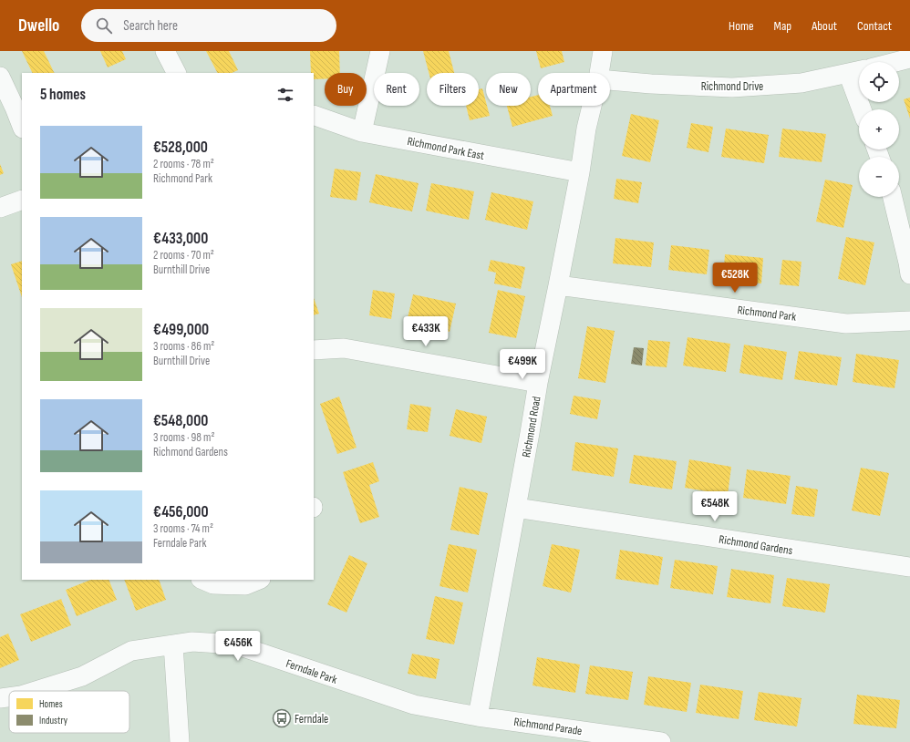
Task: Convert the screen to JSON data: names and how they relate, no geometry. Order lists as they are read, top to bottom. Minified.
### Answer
{"streets":{"street":["Richmond Drive","Richmond Park East","Richmond Park","Richmond Road","Richmond Gardens","Ferndale Park","Richmond Parade"]},"crossings":[["Richmond Park East","Richmond Road"],["Richmond Park","Richmond Road"],["Richmond Road","Richmond Gardens"],["Richmond Road","Ferndale Park"],["Richmond Road","Richmond Parade"],["Ferndale Park","Richmond Parade"]],"places":{"bus stop":["Ferndale"]},"legend":["Homes","Industry"],"page":{"header":"Dwello","search":"Search here","nav":["Home","Map","About","Contact"],"map_buttons":["+","−"],"chip":["Buy","Rent","Filters","New","Apartment"],"heading":"5 homes","list":[{"name":"€528,000","note":"2 rooms · 78 m² · Richmond Park"},{"name":"€433,000","note":"2 rooms · 70 m² · Burnthill Drive"},{"name":"€499,000","note":"3 rooms · 86 m² · Burnthill Drive"},{"name":"€548,000","note":"3 rooms · 98 m² · Richmond Gardens"},{"name":"€456,000","note":"3 rooms · 74 m² · Ferndale Park"}],"price":["€528K","€433K","€499K","€548K","€456K"]}}
